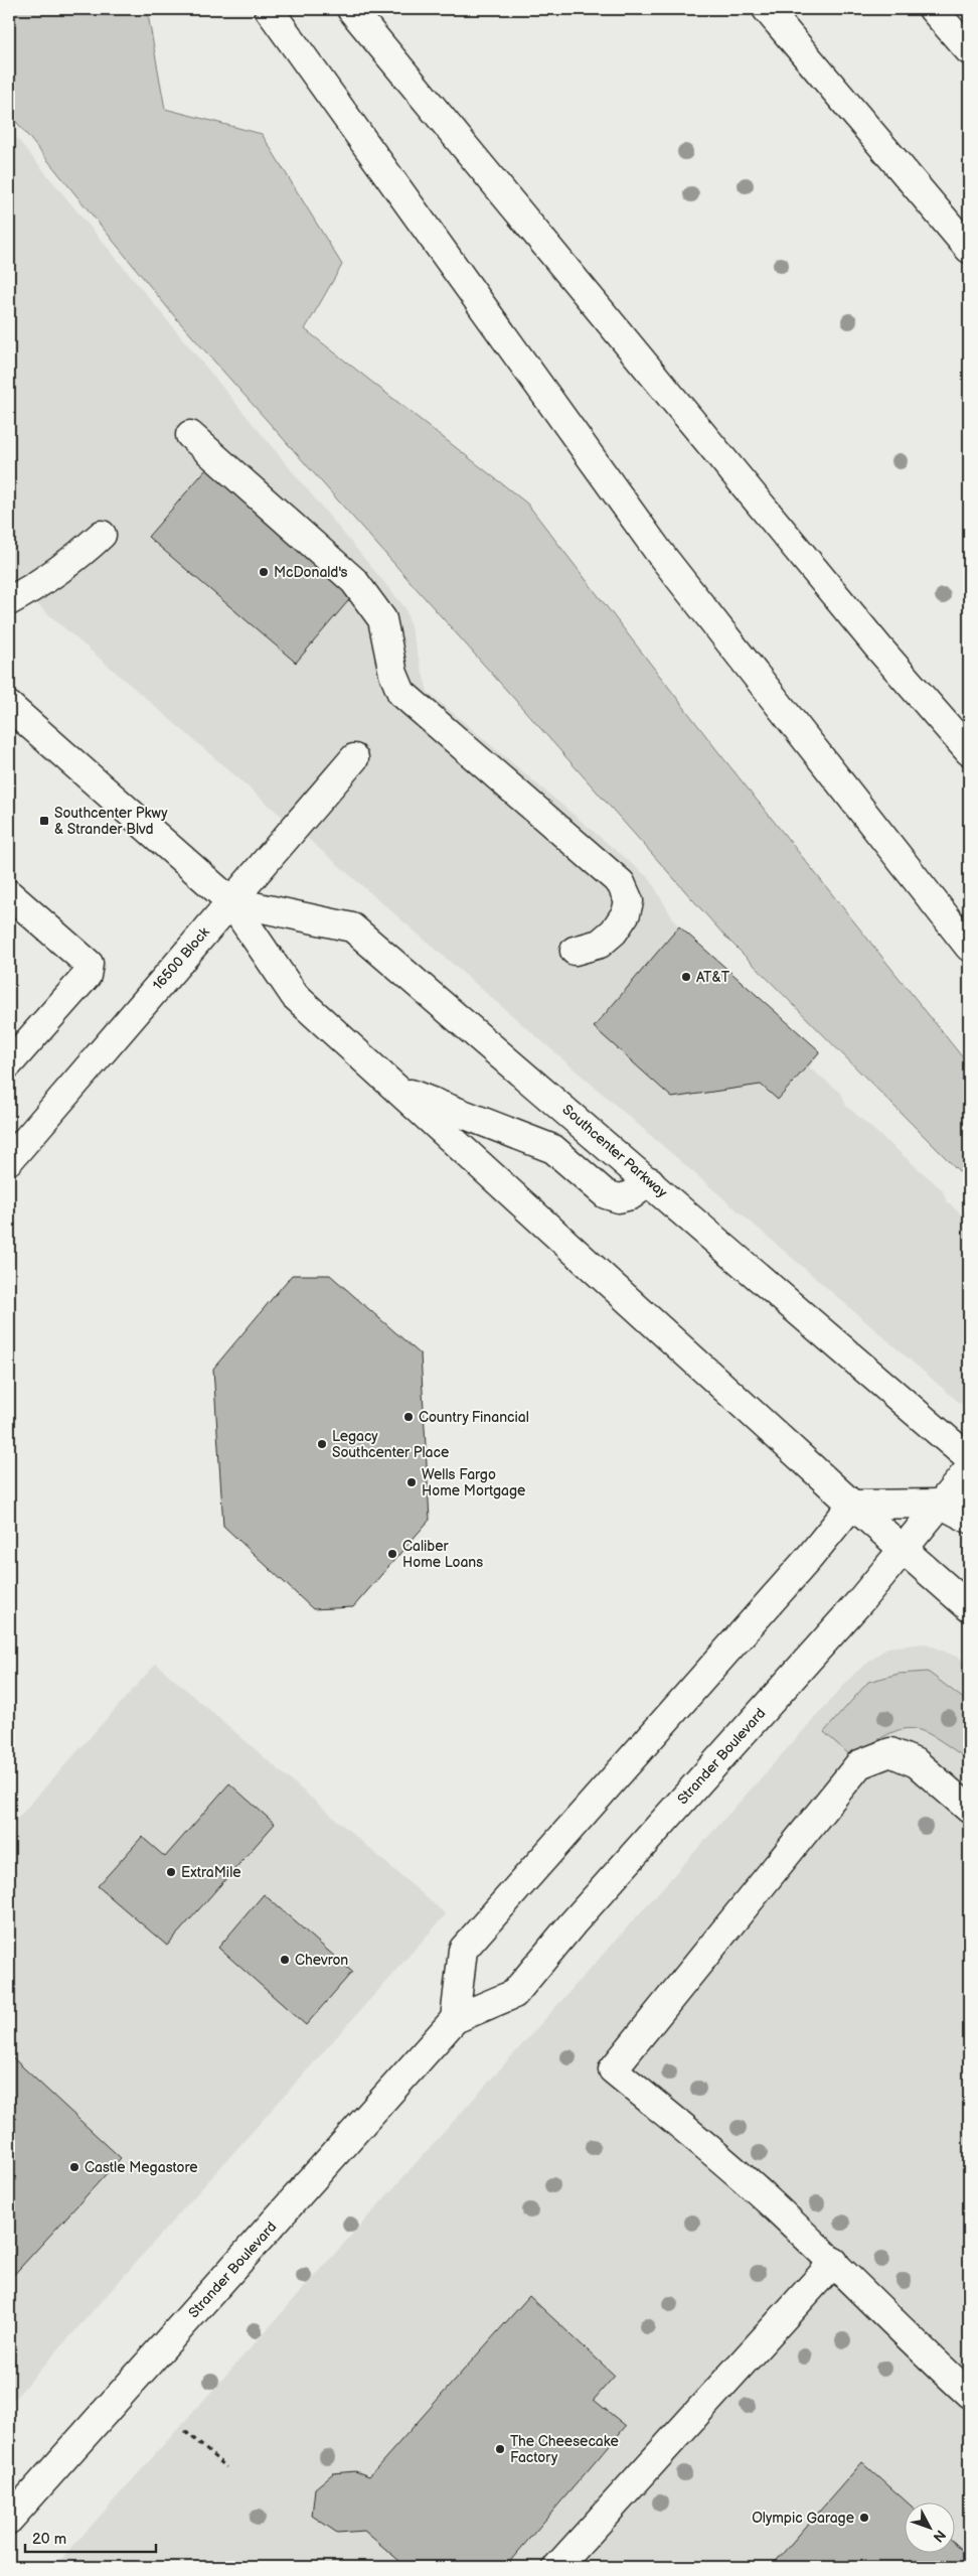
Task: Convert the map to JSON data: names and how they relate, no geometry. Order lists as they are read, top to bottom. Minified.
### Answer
{"streets":{"main road":["16500 Block","Southcenter Parkway","Strander Boulevard"]},"crossings":[["16500 Block","Southcenter Parkway"],["Southcenter Parkway","Strander Boulevard"]],"places":{"other":["McDonald's","AT&T","Country Financial","Legacy Southcenter Place","Wells Fargo Home Mortgage","Caliber Home Loans","ExtraMile","Chevron","Castle Megastore","The Cheesecake Factory","Olympic Garage"],"transit":["Southcenter Pkwy & Strander Blvd"]},"scale_bar":"20 m","north":"bottom right"}
